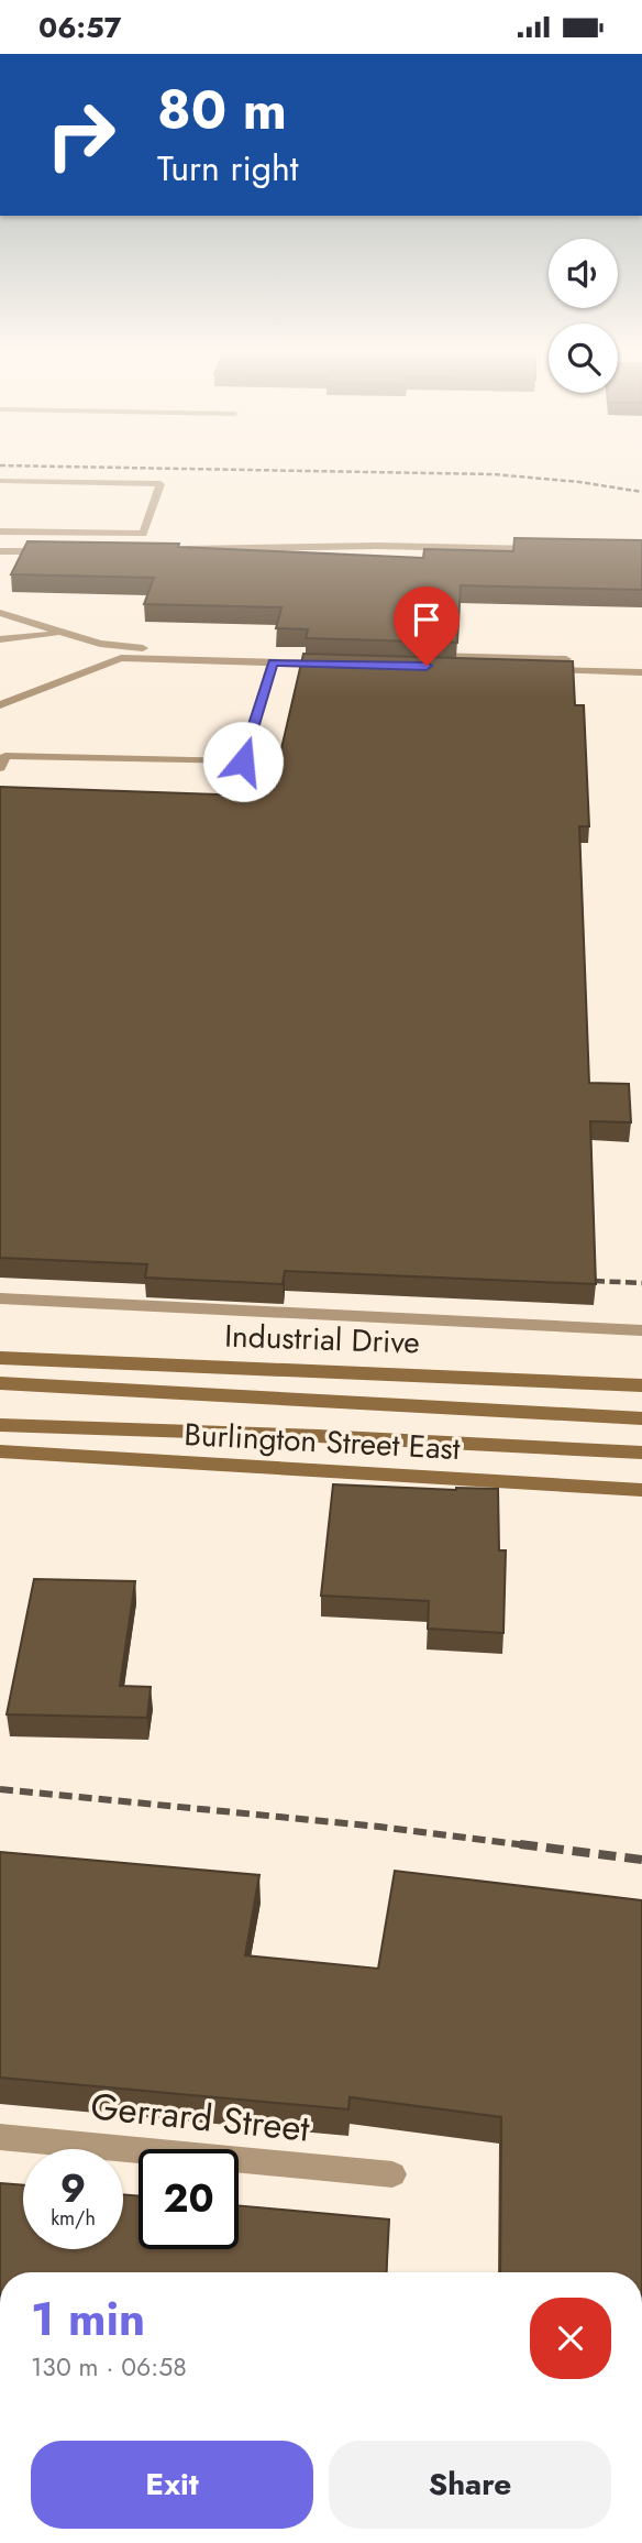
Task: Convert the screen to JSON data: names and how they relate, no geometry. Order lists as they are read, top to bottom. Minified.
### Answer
{"streets":{"street":["Industrial Drive","Burlington Street East","Gerrard Street"]},"page":{"status":"06:57","turn":["80 m","Turn right"],"speed":"9 km/h","limit":"20","heading":["1 min","130 m · 06:58"],"buttons":["Exit","Share"]}}
